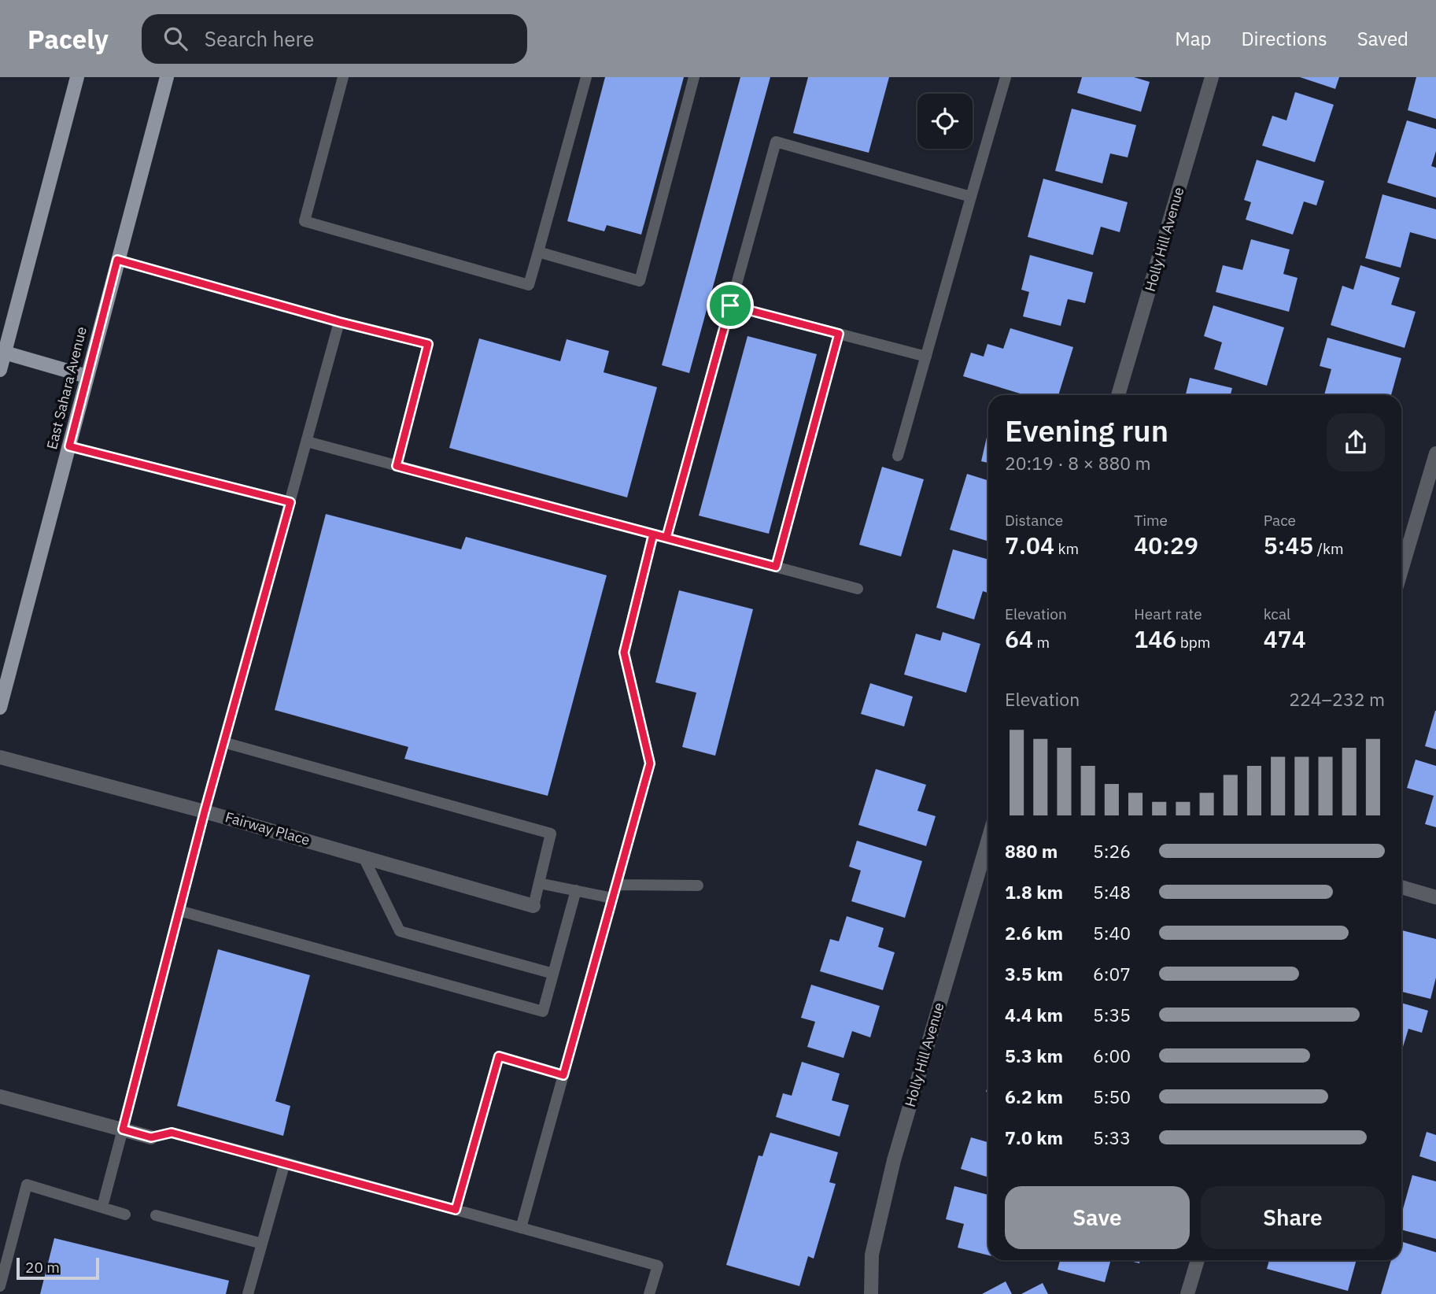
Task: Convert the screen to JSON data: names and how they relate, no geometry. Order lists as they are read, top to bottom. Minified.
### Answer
{"streets":{"main road":["East Sahara Avenue"],"street":["Holly Hill Avenue","Fairway Place"]},"scale_bar":"20 m","page":{"header":"Pacely","search":"Search here","nav":["Map","Directions","Saved"],"heading":["Evening run","20:19 · 8 × 880 m"],"stats":[["Distance","7.04 km"],["Time","40:29"],["Pace","5:45 /km"],["Elevation","64 m"],["Heart rate","146 bpm"],["kcal","474"]],"chart":["Elevation","224–232 m"],"list":[{"name":"880 m","note":"5:26"},{"name":"1.8 km","note":"5:48"},{"name":"2.6 km","note":"5:40"},{"name":"3.5 km","note":"6:07"},{"name":"4.4 km","note":"5:35"},{"name":"5.3 km","note":"6:00"},{"name":"6.2 km","note":"5:50"},{"name":"7.0 km","note":"5:33"}],"buttons":["Save","Share"],"scale":"20 m"}}
